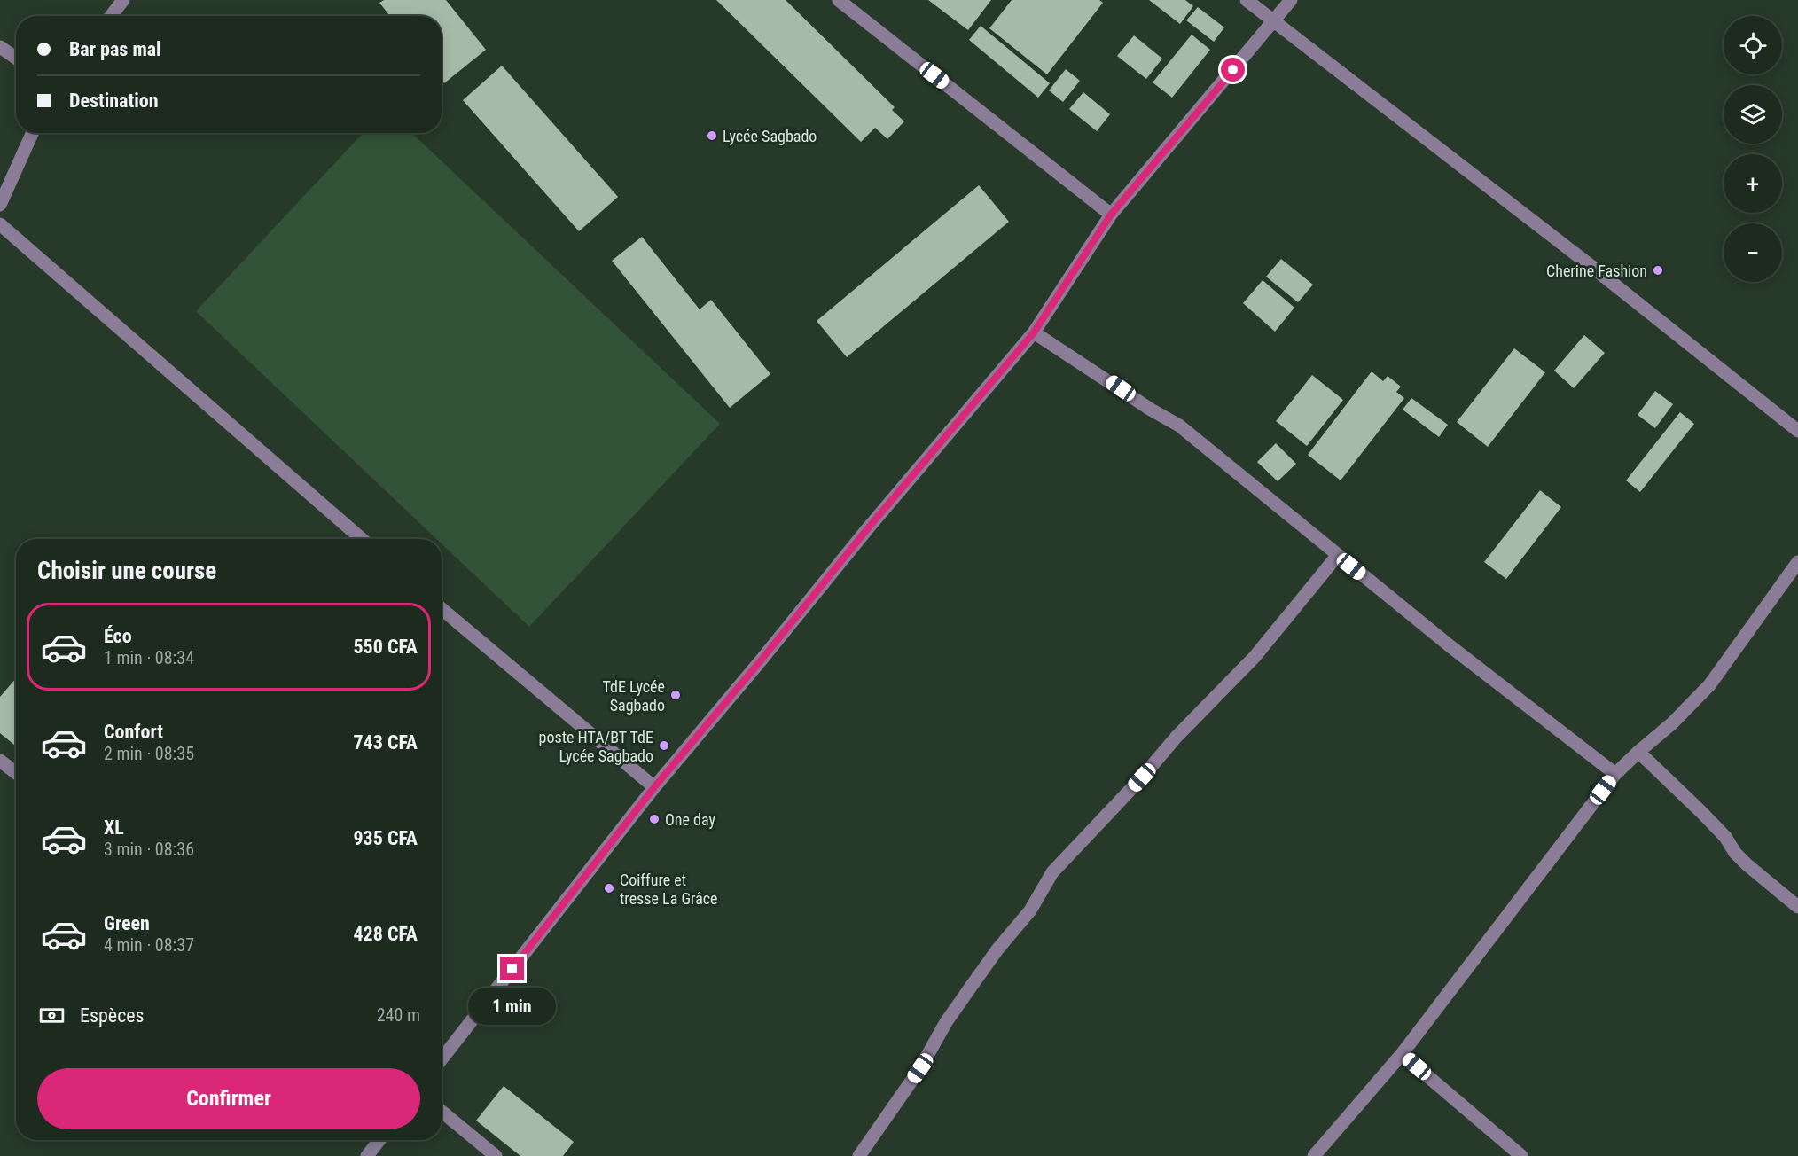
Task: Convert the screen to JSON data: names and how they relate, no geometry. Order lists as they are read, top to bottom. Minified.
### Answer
{"places":["Lycée Sagbado","Cherine Fashion","TdE Lycée Sagbado","poste HTA/BT TdE Lycée Sagbado","One day","Coiffure et tresse La Grâce"],"page":{"map_buttons":["+","−"],"banner":["Bar pas mal","Destination"],"heading":"Choisir une course","list":[{"name":"Éco","note":"1 min · 08:34","value":"550 CFA"},{"name":"Confort","note":"2 min · 08:35","value":"743 CFA"},{"name":"XL","note":"3 min · 08:36","value":"935 CFA"},{"name":"Green","note":"4 min · 08:37","value":"428 CFA"}],"pay":["Espèces","240 m"],"bubble":"1 min","buttons":"Confirmer"}}
